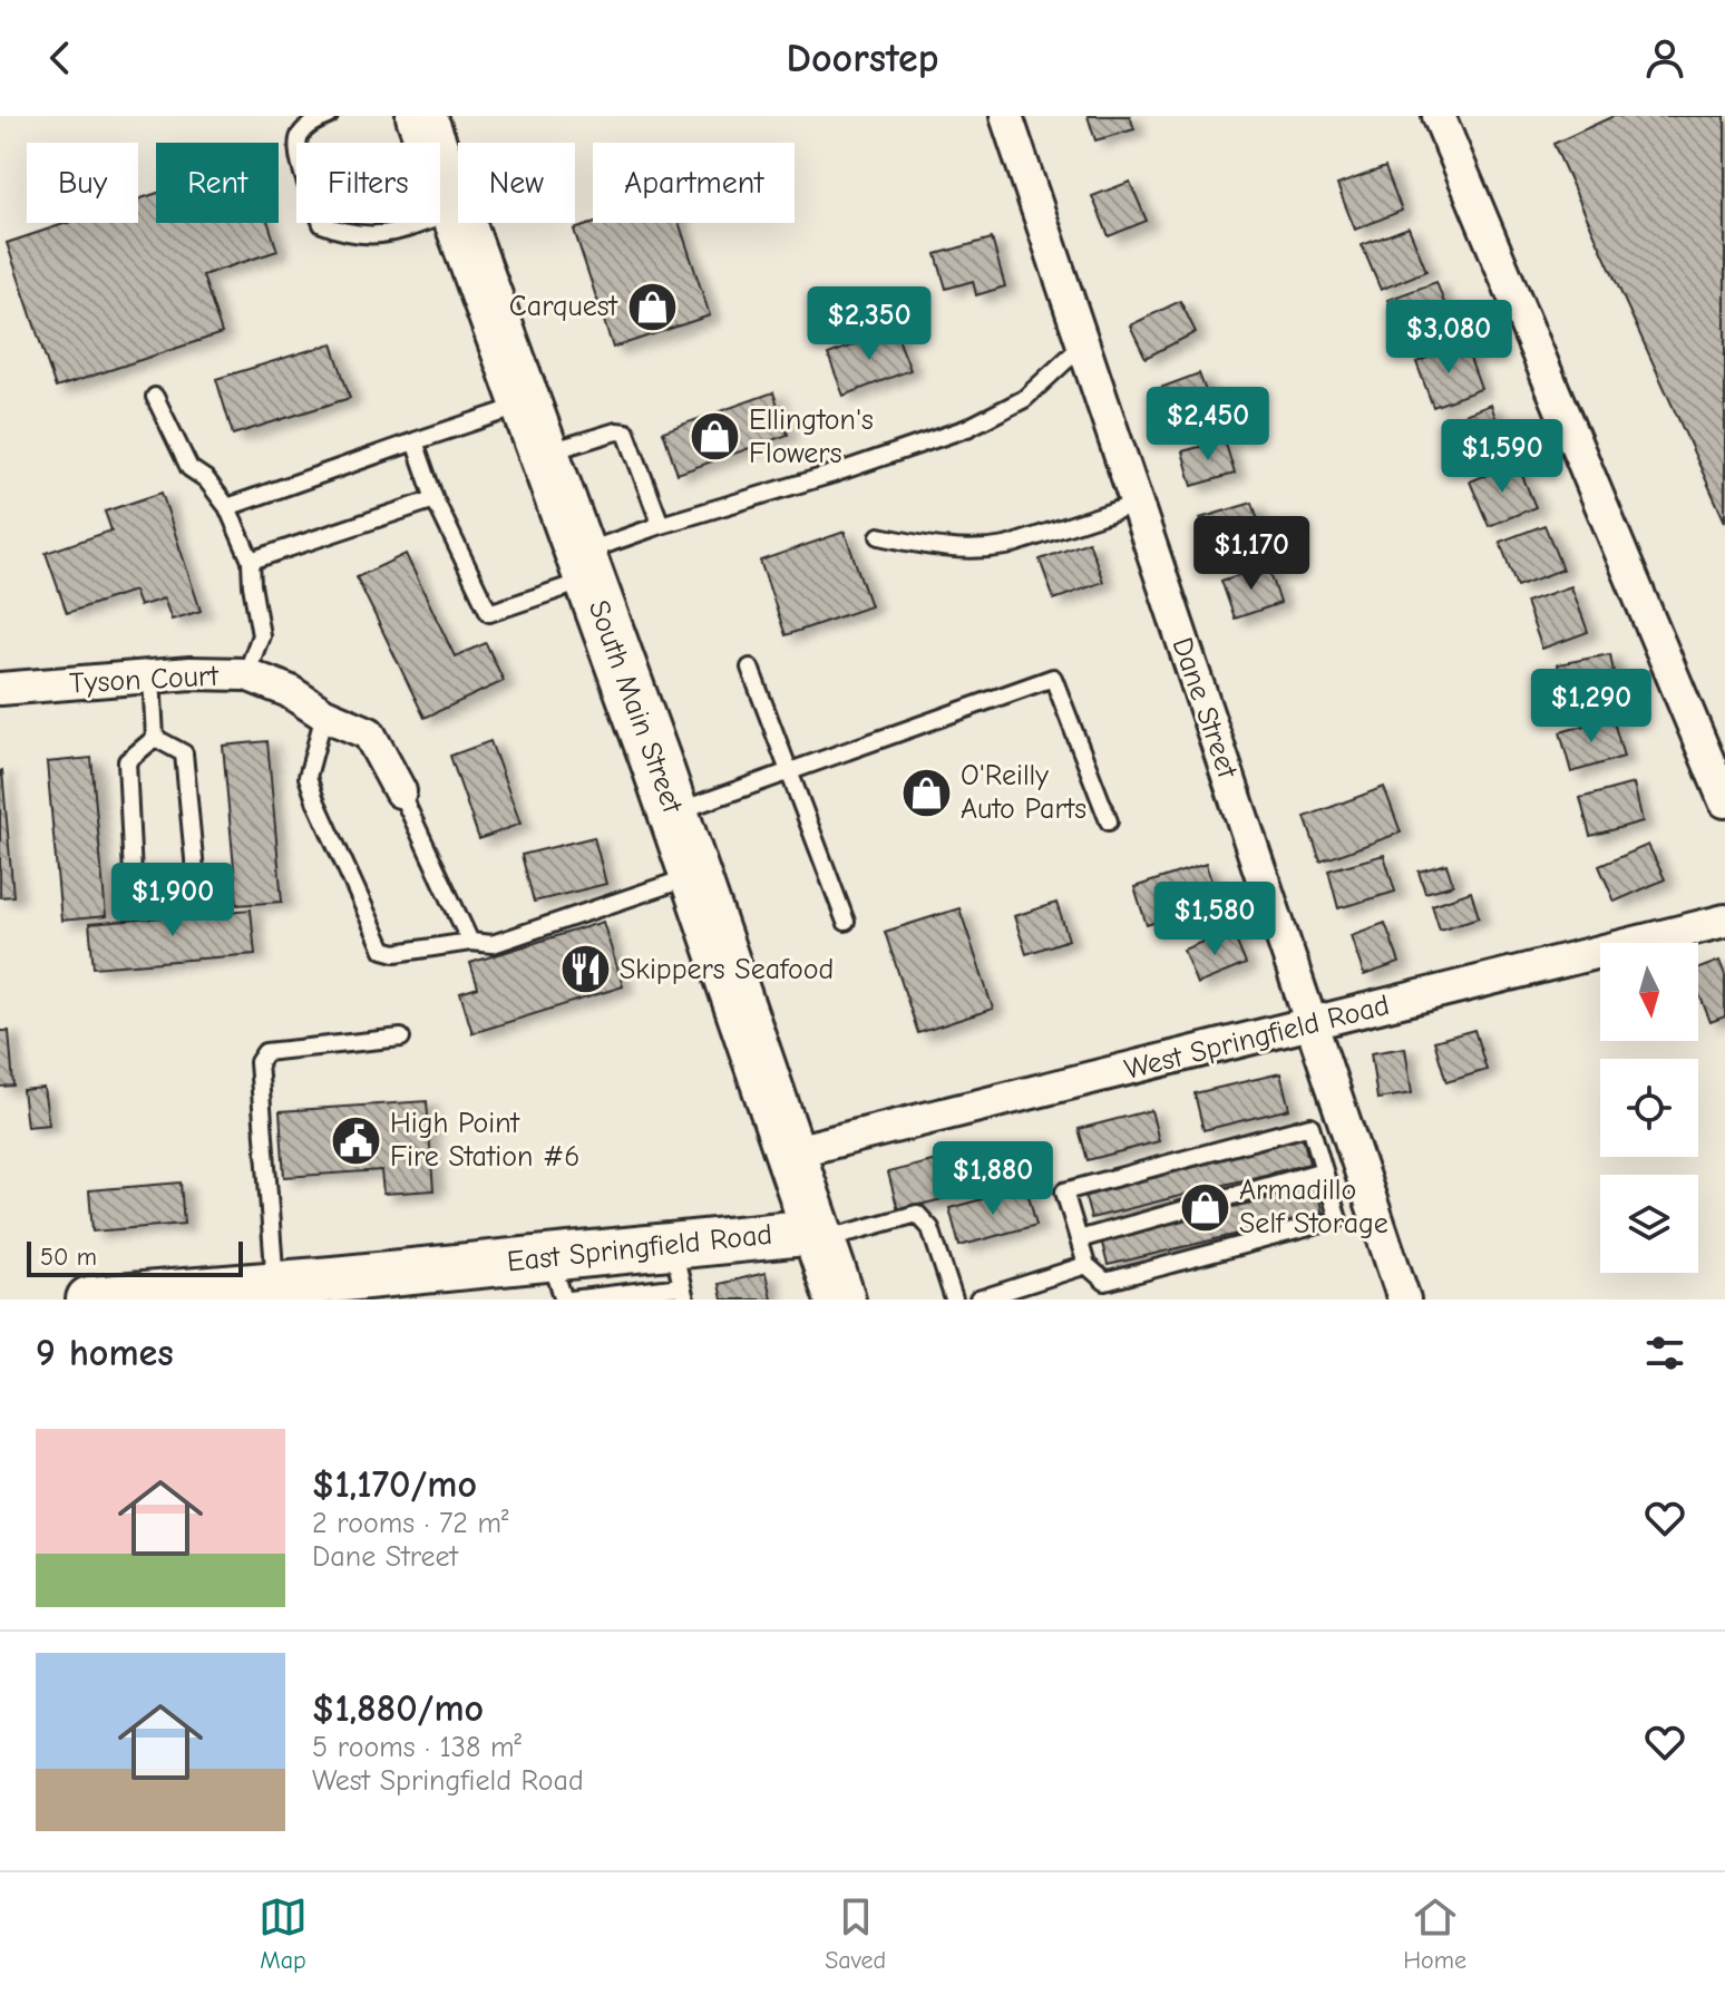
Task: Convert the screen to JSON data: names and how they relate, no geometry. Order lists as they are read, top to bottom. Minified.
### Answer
{"streets":{"main road":["South Main Street"],"street":["Tyson Court","Dane Street","West Springfield Road","East Springfield Road"]},"crossings":[["South Main Street","West Springfield Road"],["South Main Street","East Springfield Road"],["Dane Street","West Springfield Road"]],"places":{"shop":["Carquest","Ellington's Flowers","O'Reilly Auto Parts","Armadillo Self Storage"],"restaurant":["Skippers Seafood"],"public building":["High Point Fire Station #6"]},"scale_bar":"50 m","north":"bottom","page":{"header":"Doorstep","chip":["Buy","Rent","Filters","New","Apartment"],"price":["$2,350","$3,080","$2,450","$1,590","$1,170","$1,290","$1,900","$1,580","$1,880"],"scale":"50 m","heading":"9 homes","list":[{"name":"$1,170/mo","note":"2 rooms · 72 m² · Dane Street"},{"name":"$1,880/mo","note":"5 rooms · 138 m² · West Springfield Road"}],"tabs":["Map","Saved","Home"]}}
